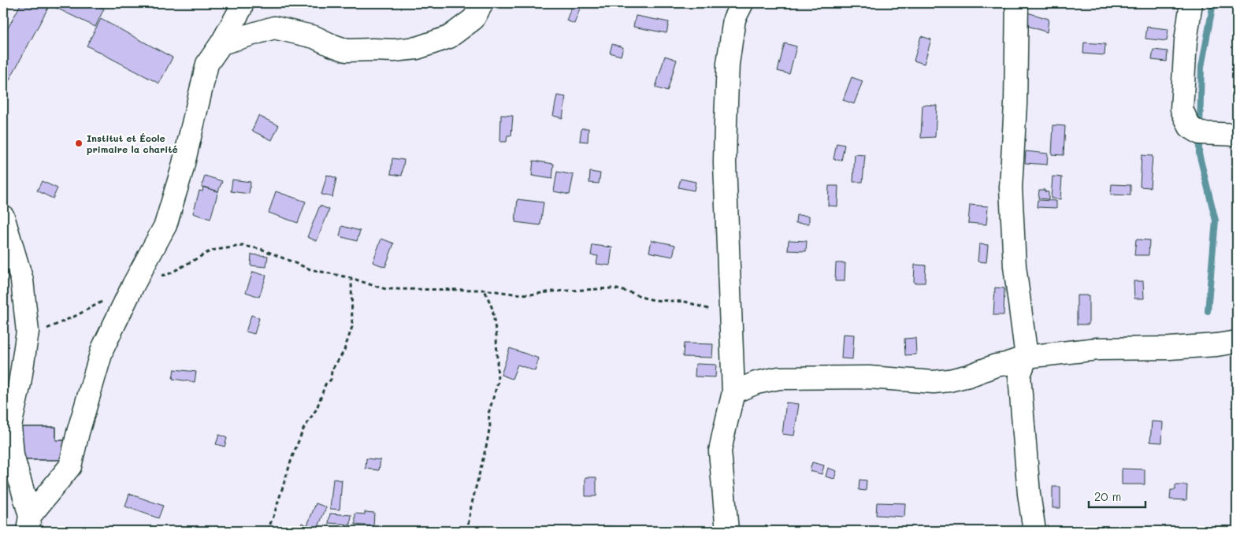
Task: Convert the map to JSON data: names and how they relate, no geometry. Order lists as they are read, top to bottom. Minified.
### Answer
{"places":["Institut et École primaire la charité"],"scale_bar":"20 m"}
